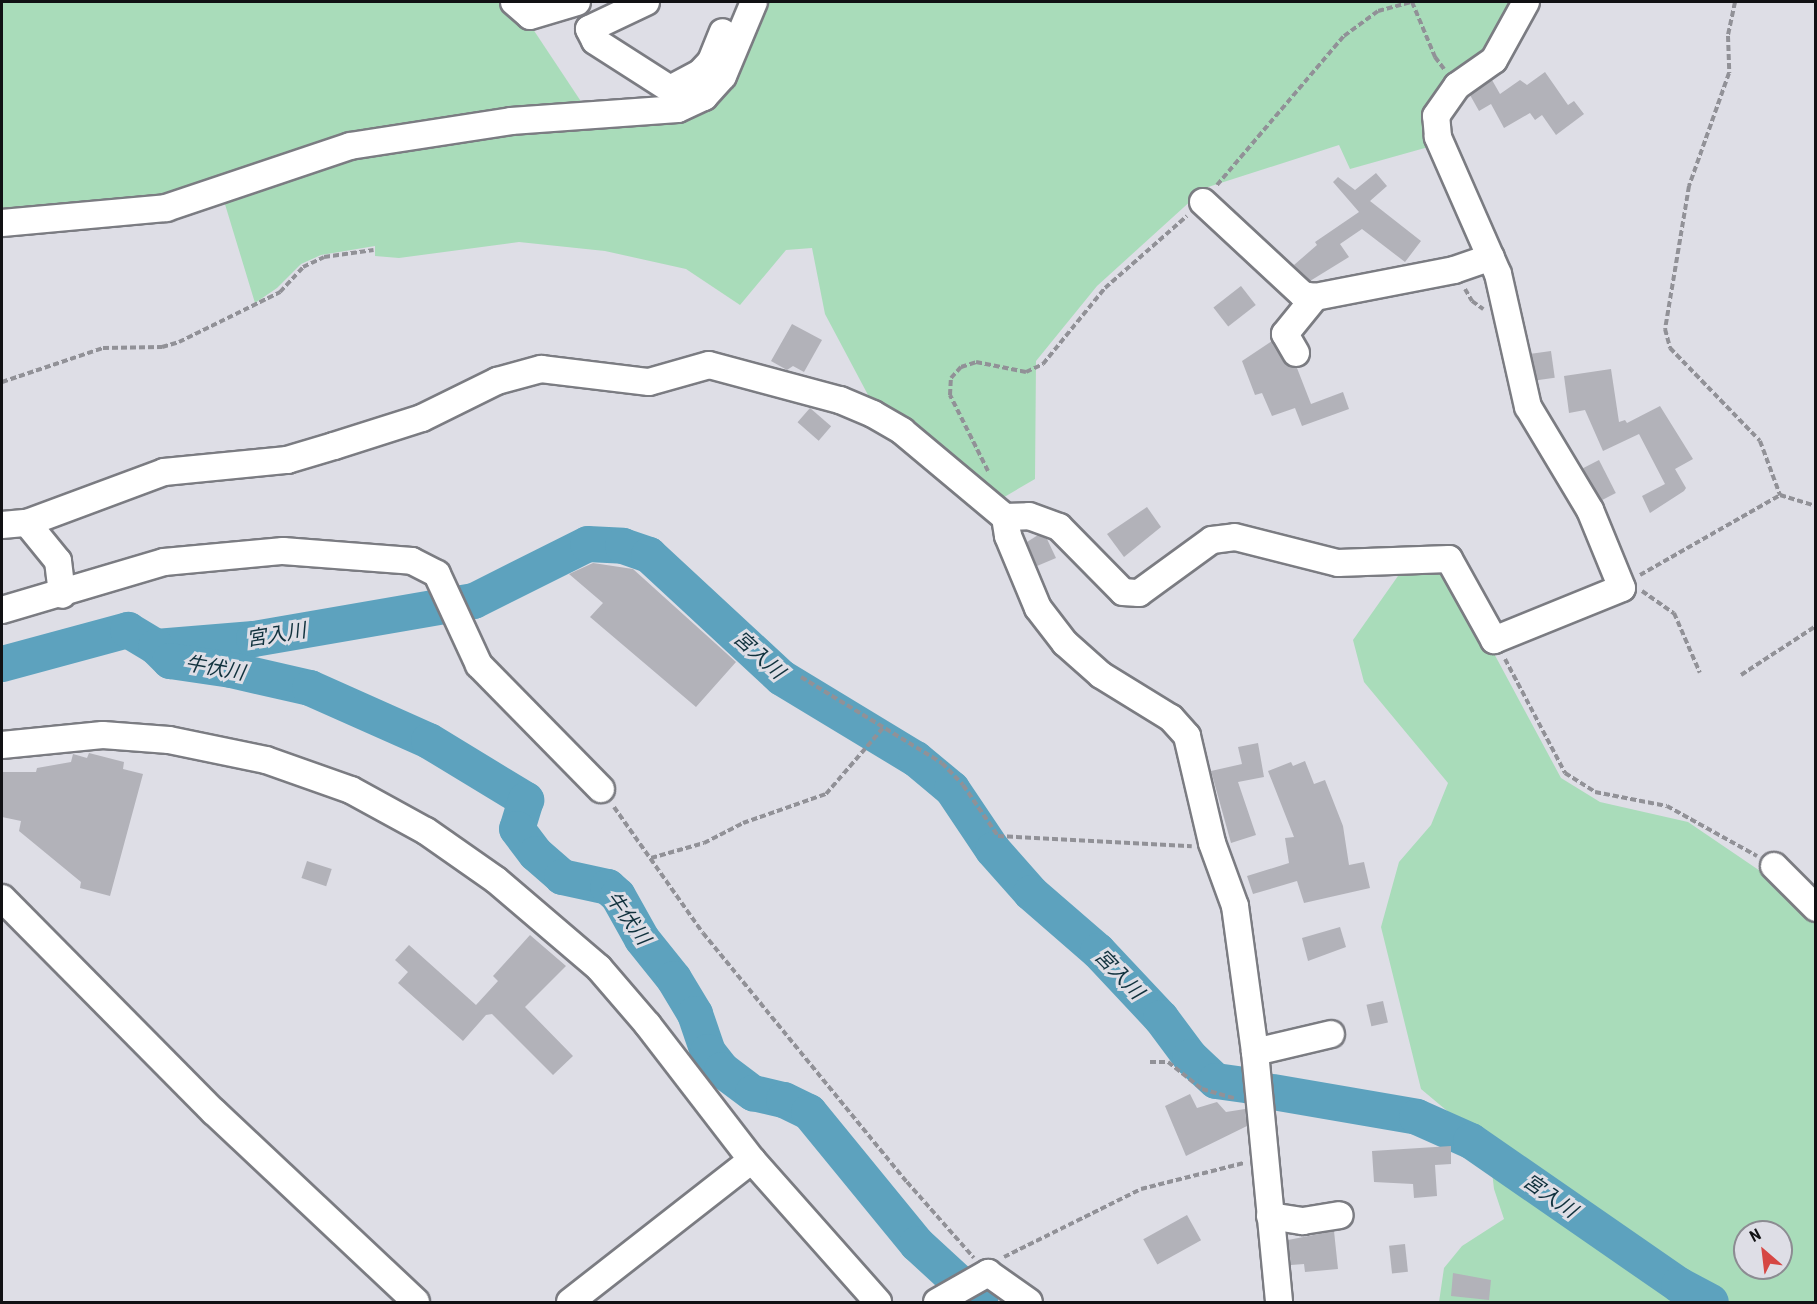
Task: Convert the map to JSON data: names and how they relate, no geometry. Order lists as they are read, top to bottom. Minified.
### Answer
{"water":["宮入川","牛伏川"],"north":"top left"}
